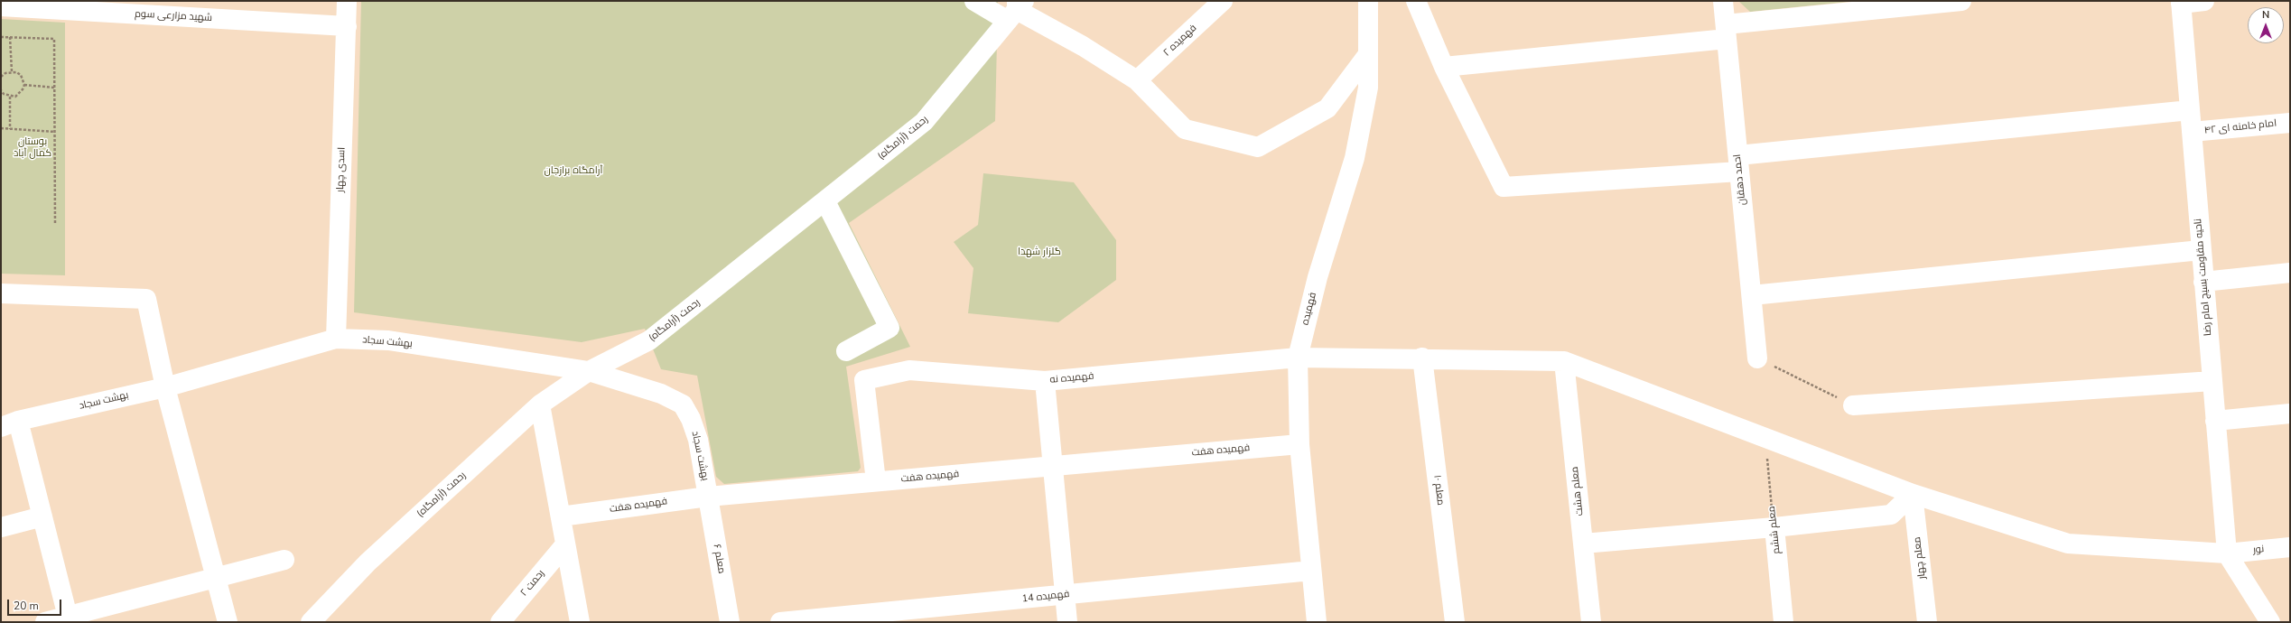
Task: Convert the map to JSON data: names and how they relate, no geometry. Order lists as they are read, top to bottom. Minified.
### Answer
{"streets":{"street":["شهید مزارعی سوم","فهمیده ۲","امام خامنه ای ۴۲","رحمت (آرامگاه)","اسدی چهار","احمد دهقان","ناحیه مقاومت بسیج امام رضا","فهمیده","بهشت سجاد","فهمیده نه","فهمیده هفت","معلم ۱۰","معلم هشت","معلم ششم","نور","معلم چهار","معلم ۶","رحمت ۲","فهمیده 14"]},"crossings":[["شهید مزارعی سوم","اسدی چهار"],["امام خامنه ای ۴۲","ناحیه مقاومت بسیج امام رضا"],["رحمت (آرامگاه)","بهشت سجاد"],["اسدی چهار","بهشت سجاد"],["ناحیه مقاومت بسیج امام رضا","نور"],["فهمیده","فهمیده نه"],["فهمیده","فهمیده هفت"],["فهمیده","فهمیده 14"],["بهشت سجاد","فهمیده هفت"],["بهشت سجاد","معلم ۶"],["فهمیده نه","فهمیده هفت"],["فهمیده نه","معلم ۱۰"],["فهمیده نه","معلم هشت"],["فهمیده نه","معلم ششم"],["فهمیده نه","نور"],["فهمیده نه","فهمیده 14"],["فهمیده هفت","معلم ۶"],["معلم ششم","نور"],["نور","معلم چهار"]],"parks":["بوستان کمال آباد","آرامگاه برازجان","گلزار شهدا"],"scale_bar":"20 m","north":"top"}
